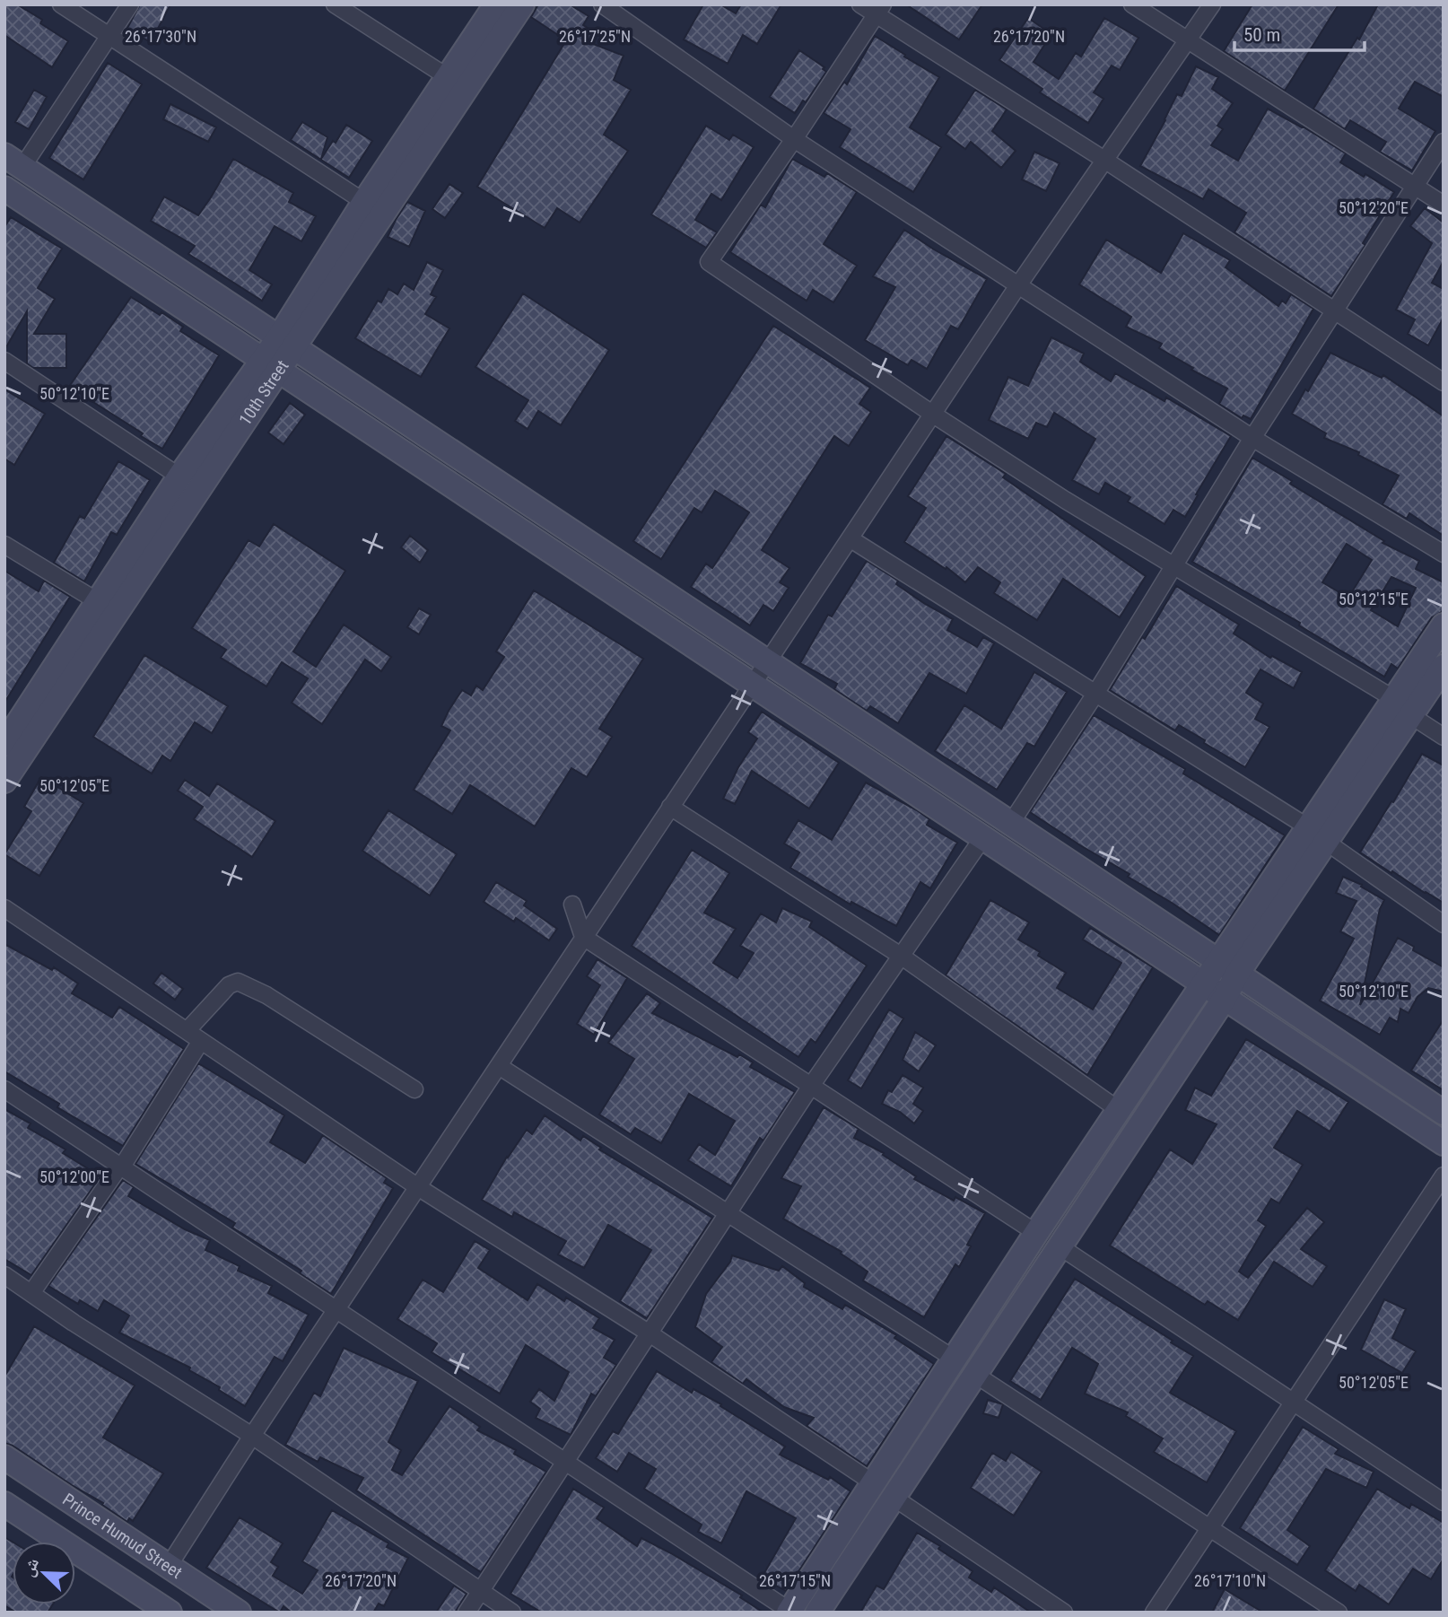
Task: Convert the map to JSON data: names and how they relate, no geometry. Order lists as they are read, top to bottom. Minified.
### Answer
{"streets":{"street":["10th Street","Prince Humud Street"]},"scale_bar":"50 m","north":"top left","coordinates":["26°17'25\"N","26°17'20\"N","26°17'30\"N","50°12'20\"E","50°12'10\"E","50°12'15\"E","50°12'05\"E","50°12'00\"E","26°17'15\"N","26°17'10\"N"]}
